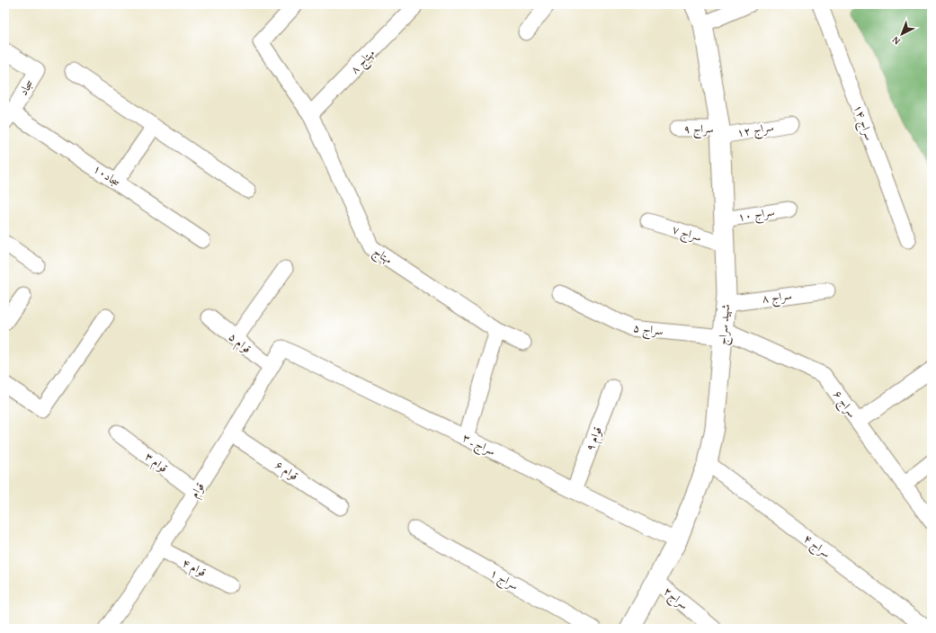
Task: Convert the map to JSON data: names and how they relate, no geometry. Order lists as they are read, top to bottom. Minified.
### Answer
{"streets":{"street":["مهتاج ۸","سجاد","سراج ۱۴","سراج ۹","سراج ۱۲","سجاد۱۰","سراج ۱۰","سراج ۷","مهتاج","سراج ۸","شهید سراج","سراج ۵","قوام ۵","سراج ۶","قوام ۹","سراج ـ ۳","قوام ۳","قوام ۶","قوام","سراج ۴","قوام ۴","سراج ۱","سراج۲"]},"crossings":[["مهتاج ۸","مهتاج"],["سجاد","سجاد۱۰"],["سراج ۹","سراج ۱۲"],["سراج ۹","شهید سراج"],["سراج ۱۲","شهید سراج"],["سراج ۱۰","شهید سراج"],["سراج ۷","شهید سراج"],["سراج ۸","شهید سراج"],["شهید سراج","سراج ۵"],["شهید سراج","سراج ۶"],["شهید سراج","سراج ـ ۳"],["شهید سراج","سراج ۴"],["شهید سراج","سراج۲"],["سراج ۵","سراج ۶"],["قوام ۵","قوام"],["قوام ۹","سراج ـ ۳"],["سراج ـ ۳","قوام"],["قوام ۳","قوام"],["قوام ۶","قوام"],["قوام","قوام ۴"]],"north":"bottom left"}
